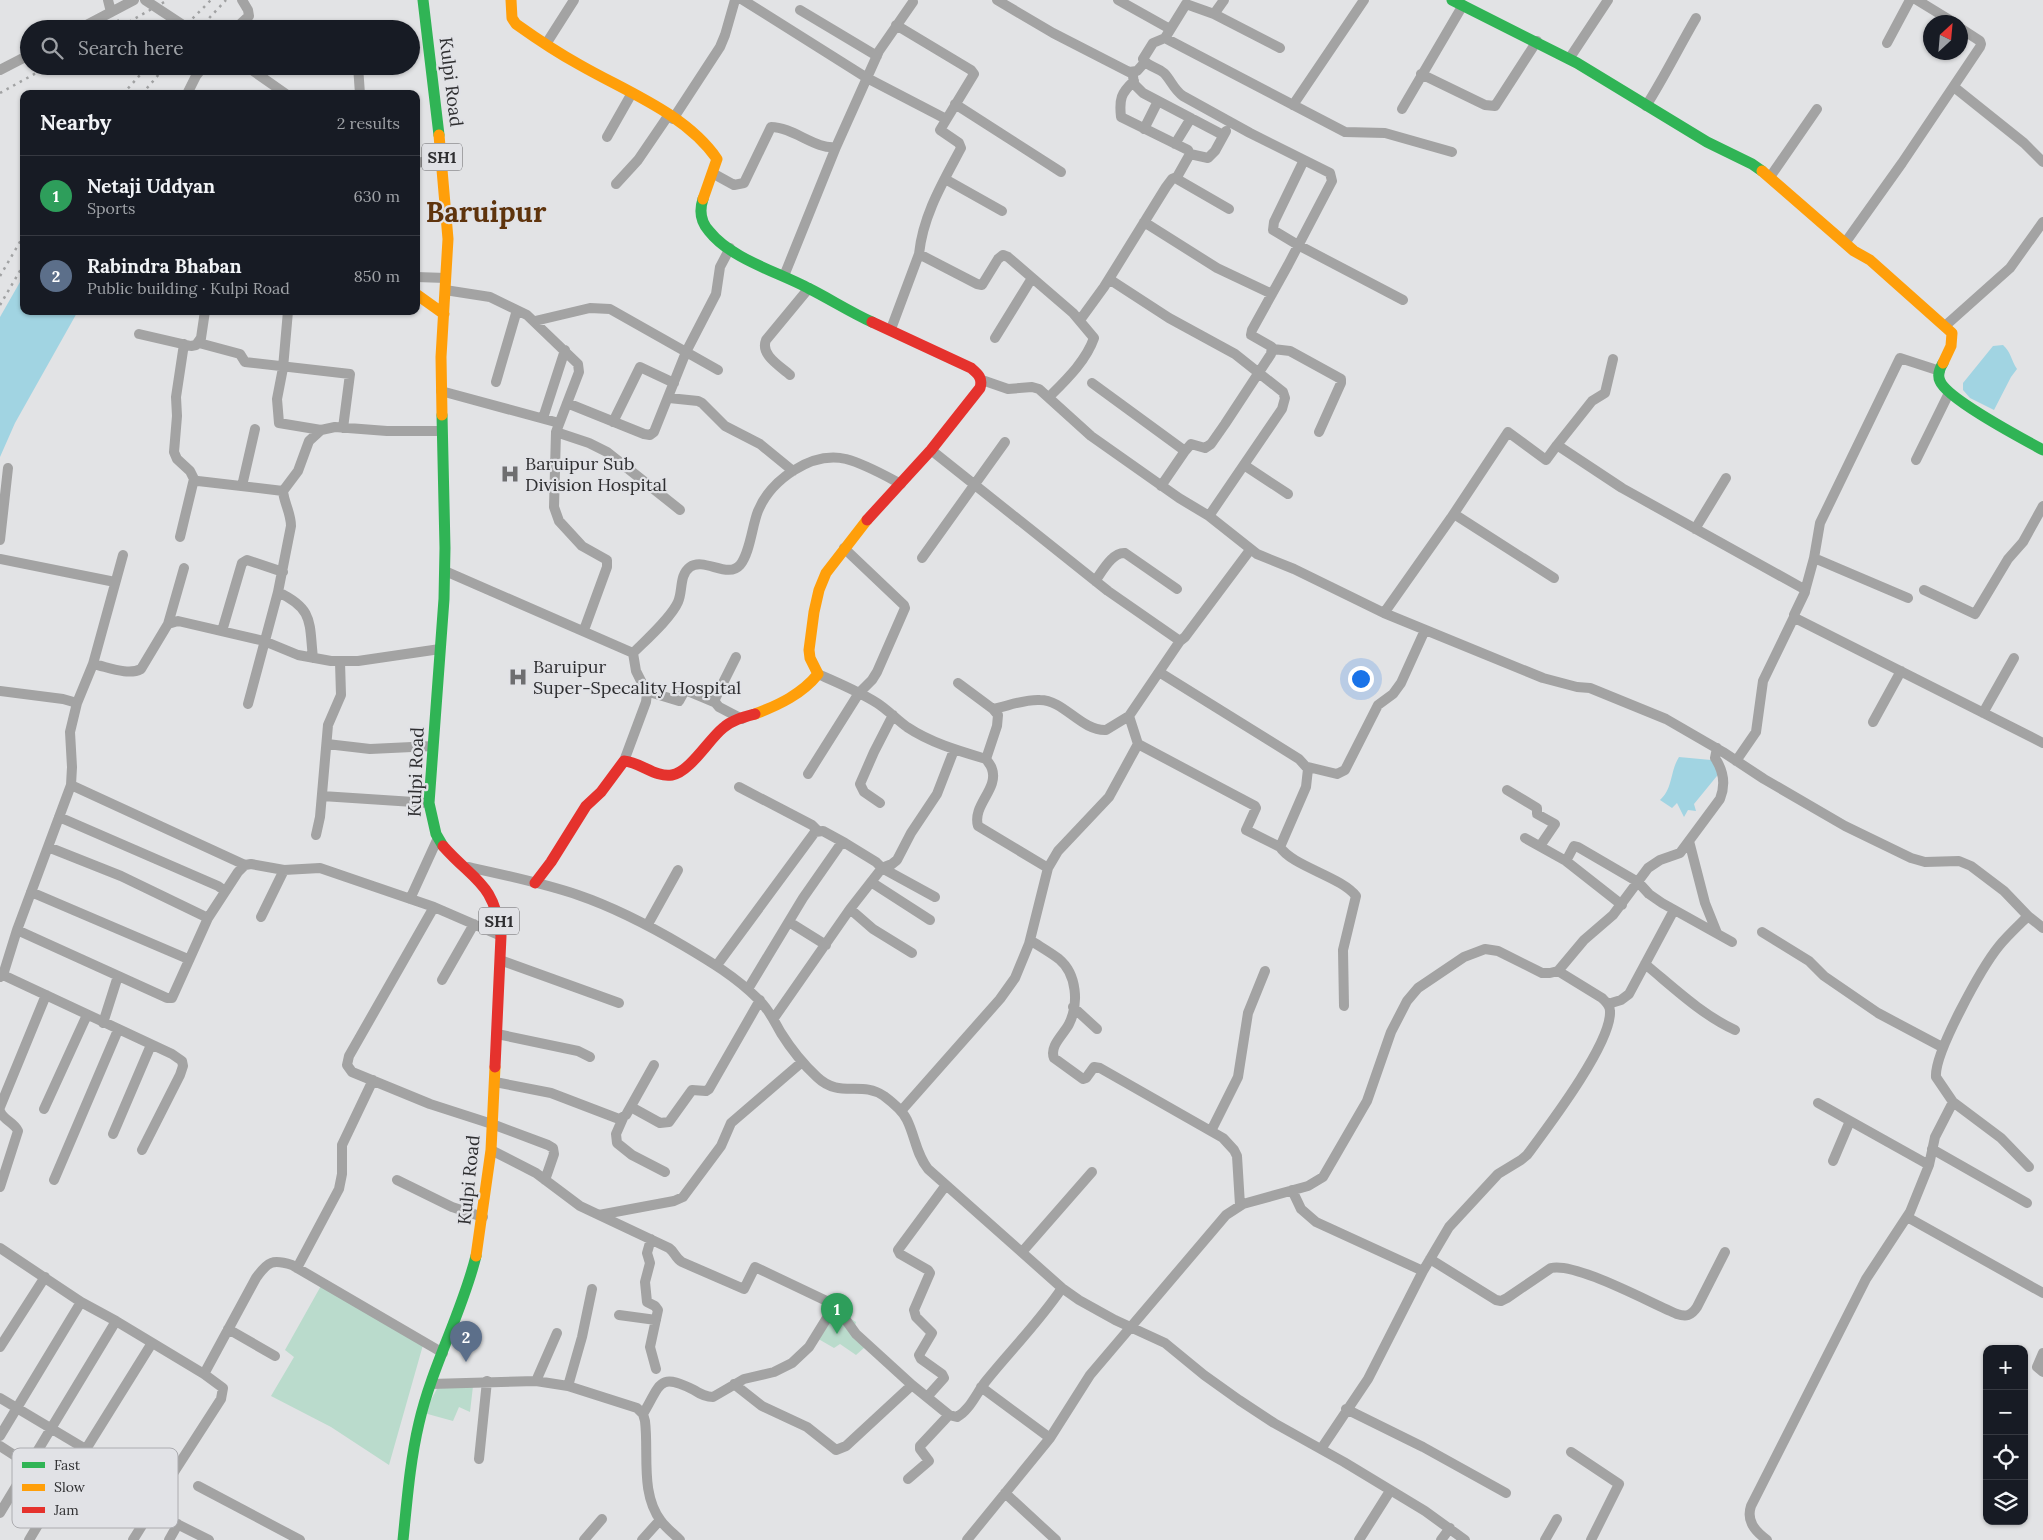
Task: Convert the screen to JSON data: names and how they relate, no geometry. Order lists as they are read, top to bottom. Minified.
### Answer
{"streets":{"main road":["Kulpi Road","SH1"]},"districts":["Baruipur"],"places":{"hospital":["Baruipur Sub Division Hospital","Baruipur Super-Specality Hospital"]},"legend":["Fast","Slow","Jam"],"north":"top right","page":{"search":"Search here","heading":["Nearby","2 results"],"list":[{"mark":"1","name":"Netaji Uddyan","note":"Sports","value":"630 m"},{"mark":"2","name":"Rabindra Bhaban","note":"Public building · Kulpi Road","value":"850 m"}],"pins":["1","2"],"map_buttons":["+","−"]}}
